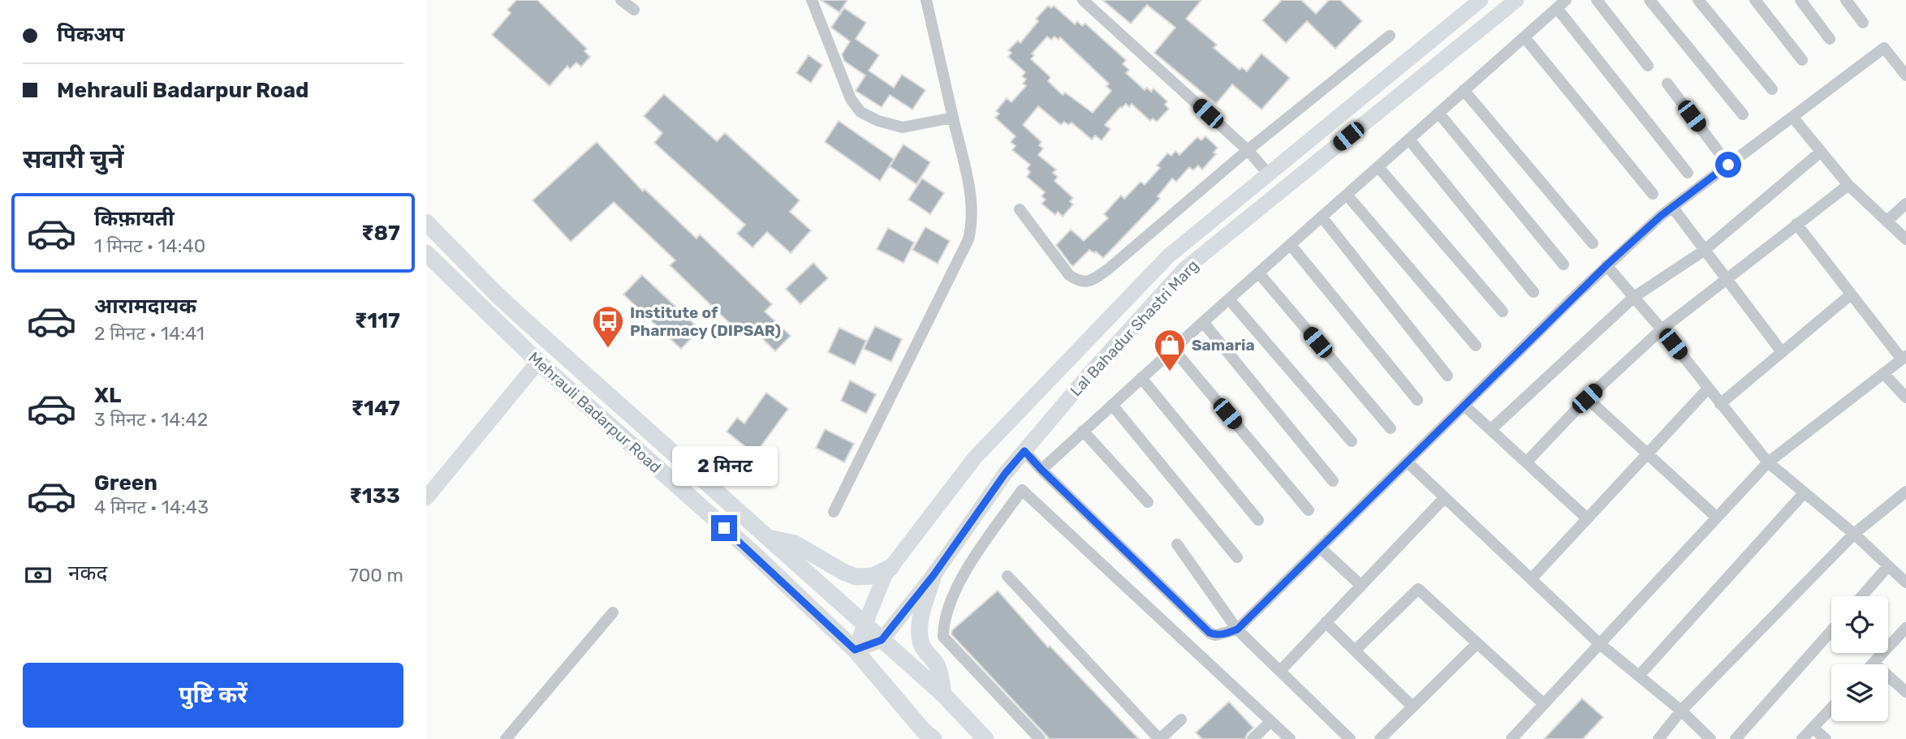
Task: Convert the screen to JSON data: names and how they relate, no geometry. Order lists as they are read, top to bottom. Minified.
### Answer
{"streets":{"main road":["Lal Bahadur Shastri Marg","Mehrauli Badarpur Road"]},"crossings":[["Lal Bahadur Shastri Marg","Mehrauli Badarpur Road"]],"places":{"bus stop":["Institute of Pharmacy (DIPSAR)"],"shop":["Samaria"]},"page":{"banner":["पिकअप","Mehrauli Badarpur Road"],"heading":"सवारी चुनें","list":[{"name":"किफ़ायती","note":"1 मिनट · 14:40","value":"₹87"},{"name":"आरामदायक","note":"2 मिनट · 14:41","value":"₹117"},{"name":"XL","note":"3 मिनट · 14:42","value":"₹147"},{"name":"Green","note":"4 मिनट · 14:43","value":"₹133"}],"bubble":"2 मिनट","pay":["नकद","700 m"],"buttons":"पुष्टि करें"}}
